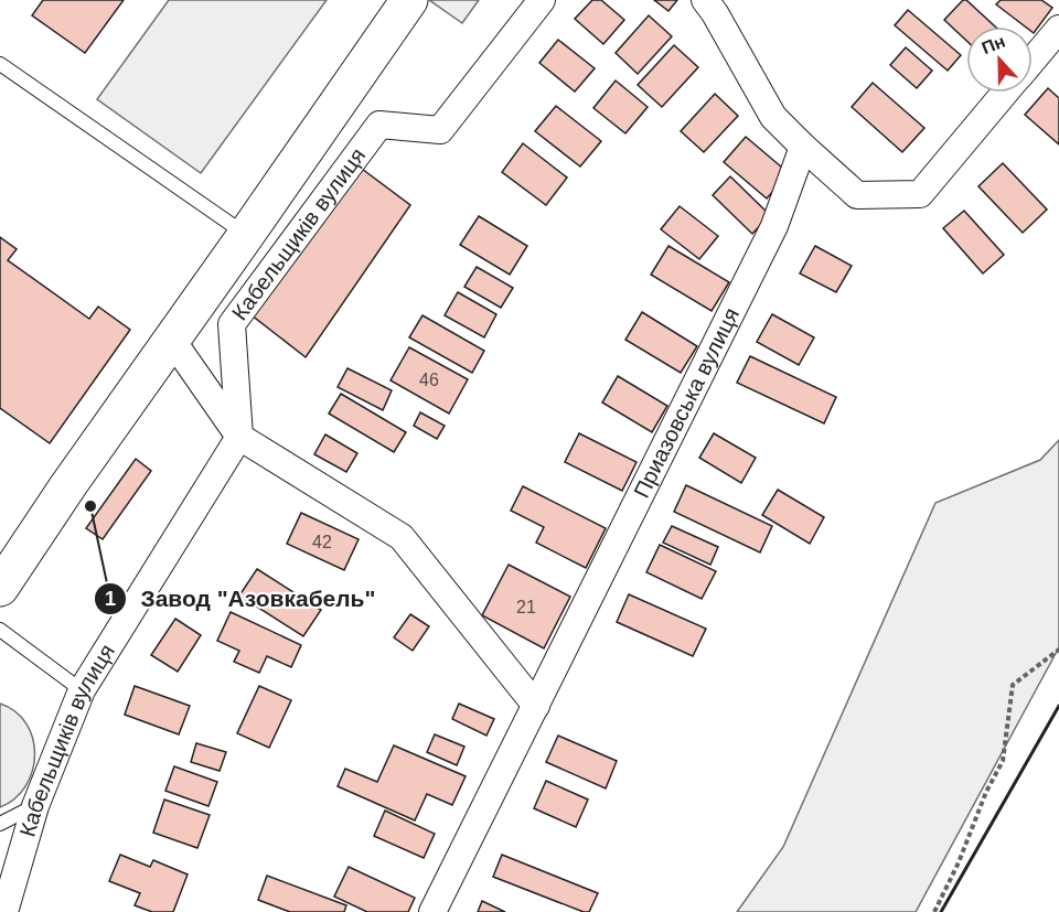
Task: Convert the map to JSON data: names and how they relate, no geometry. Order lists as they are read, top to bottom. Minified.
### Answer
{"streets":{"street":["Кабельщиків вулиця","Приазовська вулиця"]},"places":["Завод \"Азовкабель\""],"house_numbers":["46","42","21"],"north":"top"}
